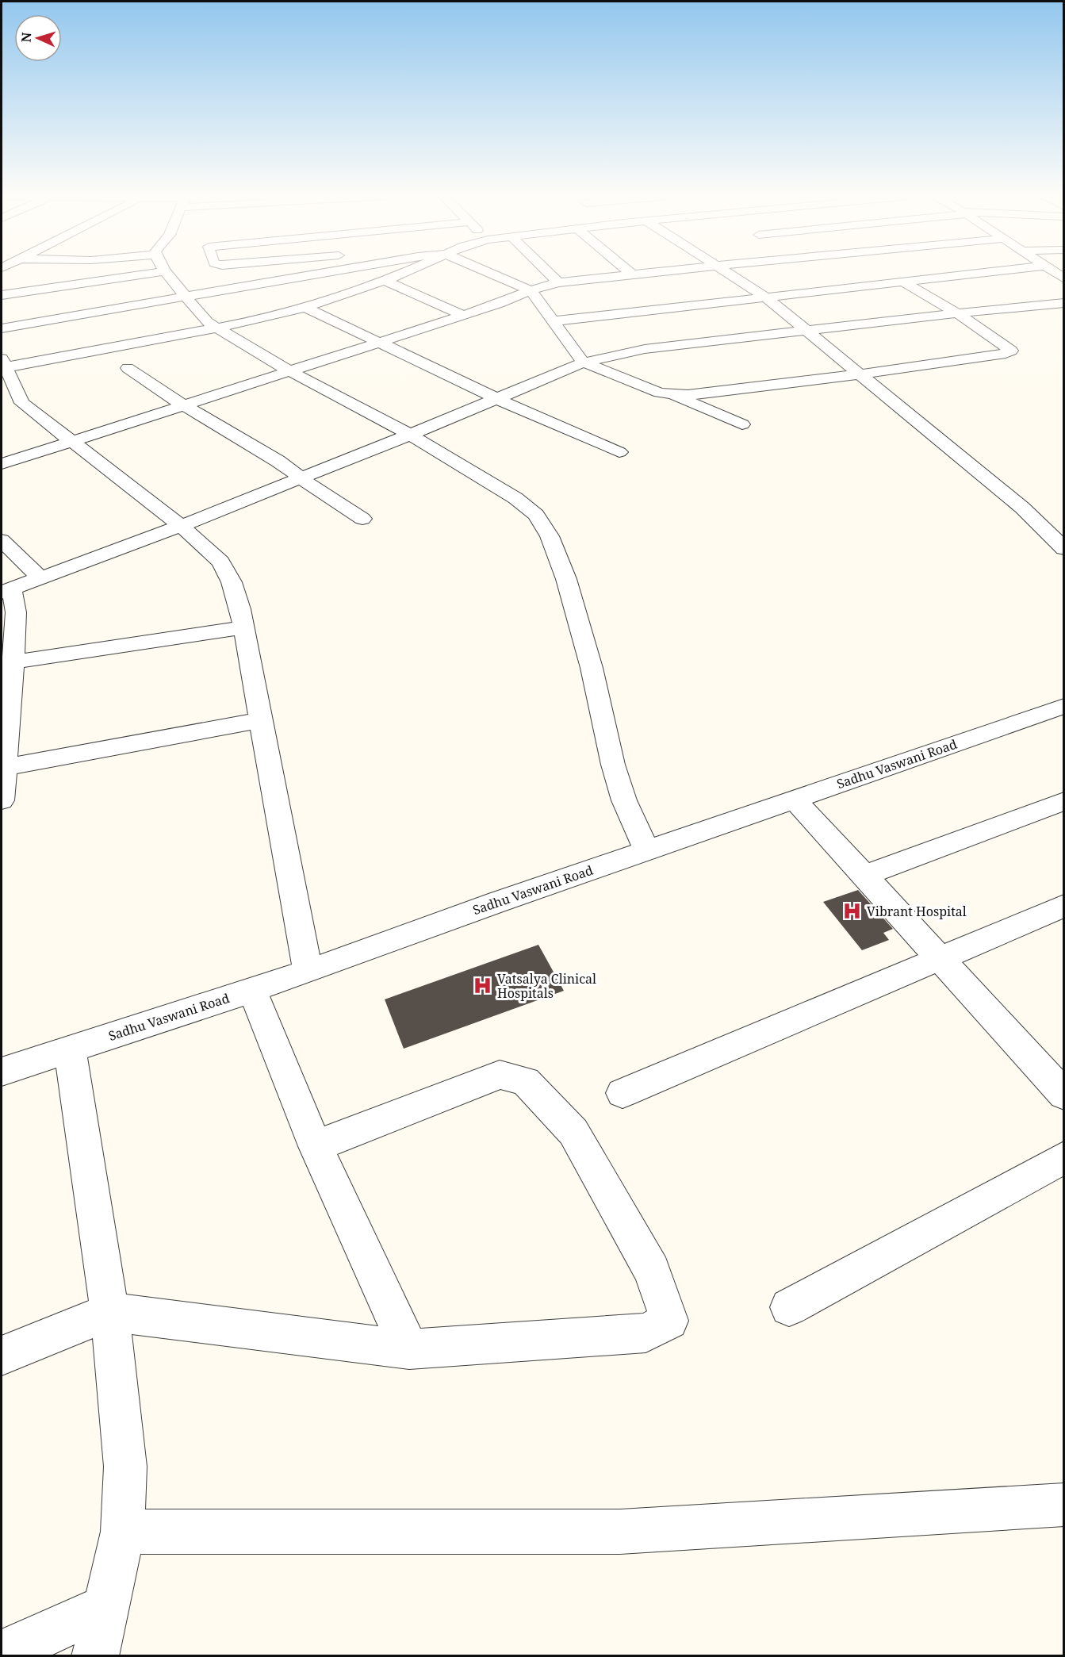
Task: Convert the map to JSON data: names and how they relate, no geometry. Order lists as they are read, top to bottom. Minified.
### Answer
{"streets":{"street":["Sadhu Vaswani Road"]},"places":{"hospital":["Vibrant Hospital","Vatsalya Clinical Hospitals"]},"north":"left"}
